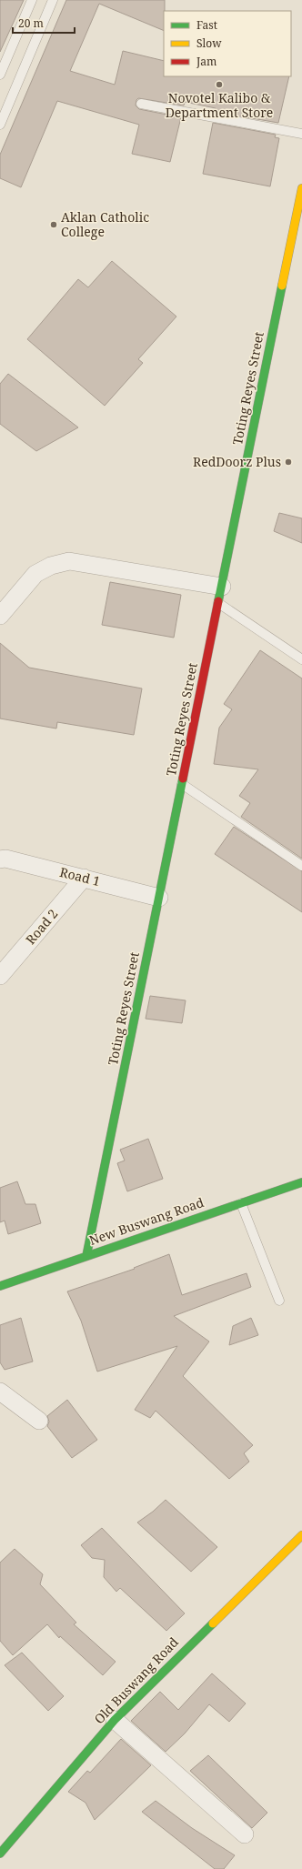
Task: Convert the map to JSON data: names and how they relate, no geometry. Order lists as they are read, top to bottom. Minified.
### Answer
{"streets":{"street":["Toting Reyes Street","Road 1","Road 2","New Buswang Road","Old Buswang Road"]},"crossings":[["Toting Reyes Street","Road 1"],["Toting Reyes Street","New Buswang Road"],["Road 1","Road 2"]],"places":["Novotel Kalibo & Department Store","Aklan Catholic College","RedDoorz Plus"],"legend":["Fast","Slow","Jam"],"scale_bar":"20 m"}
